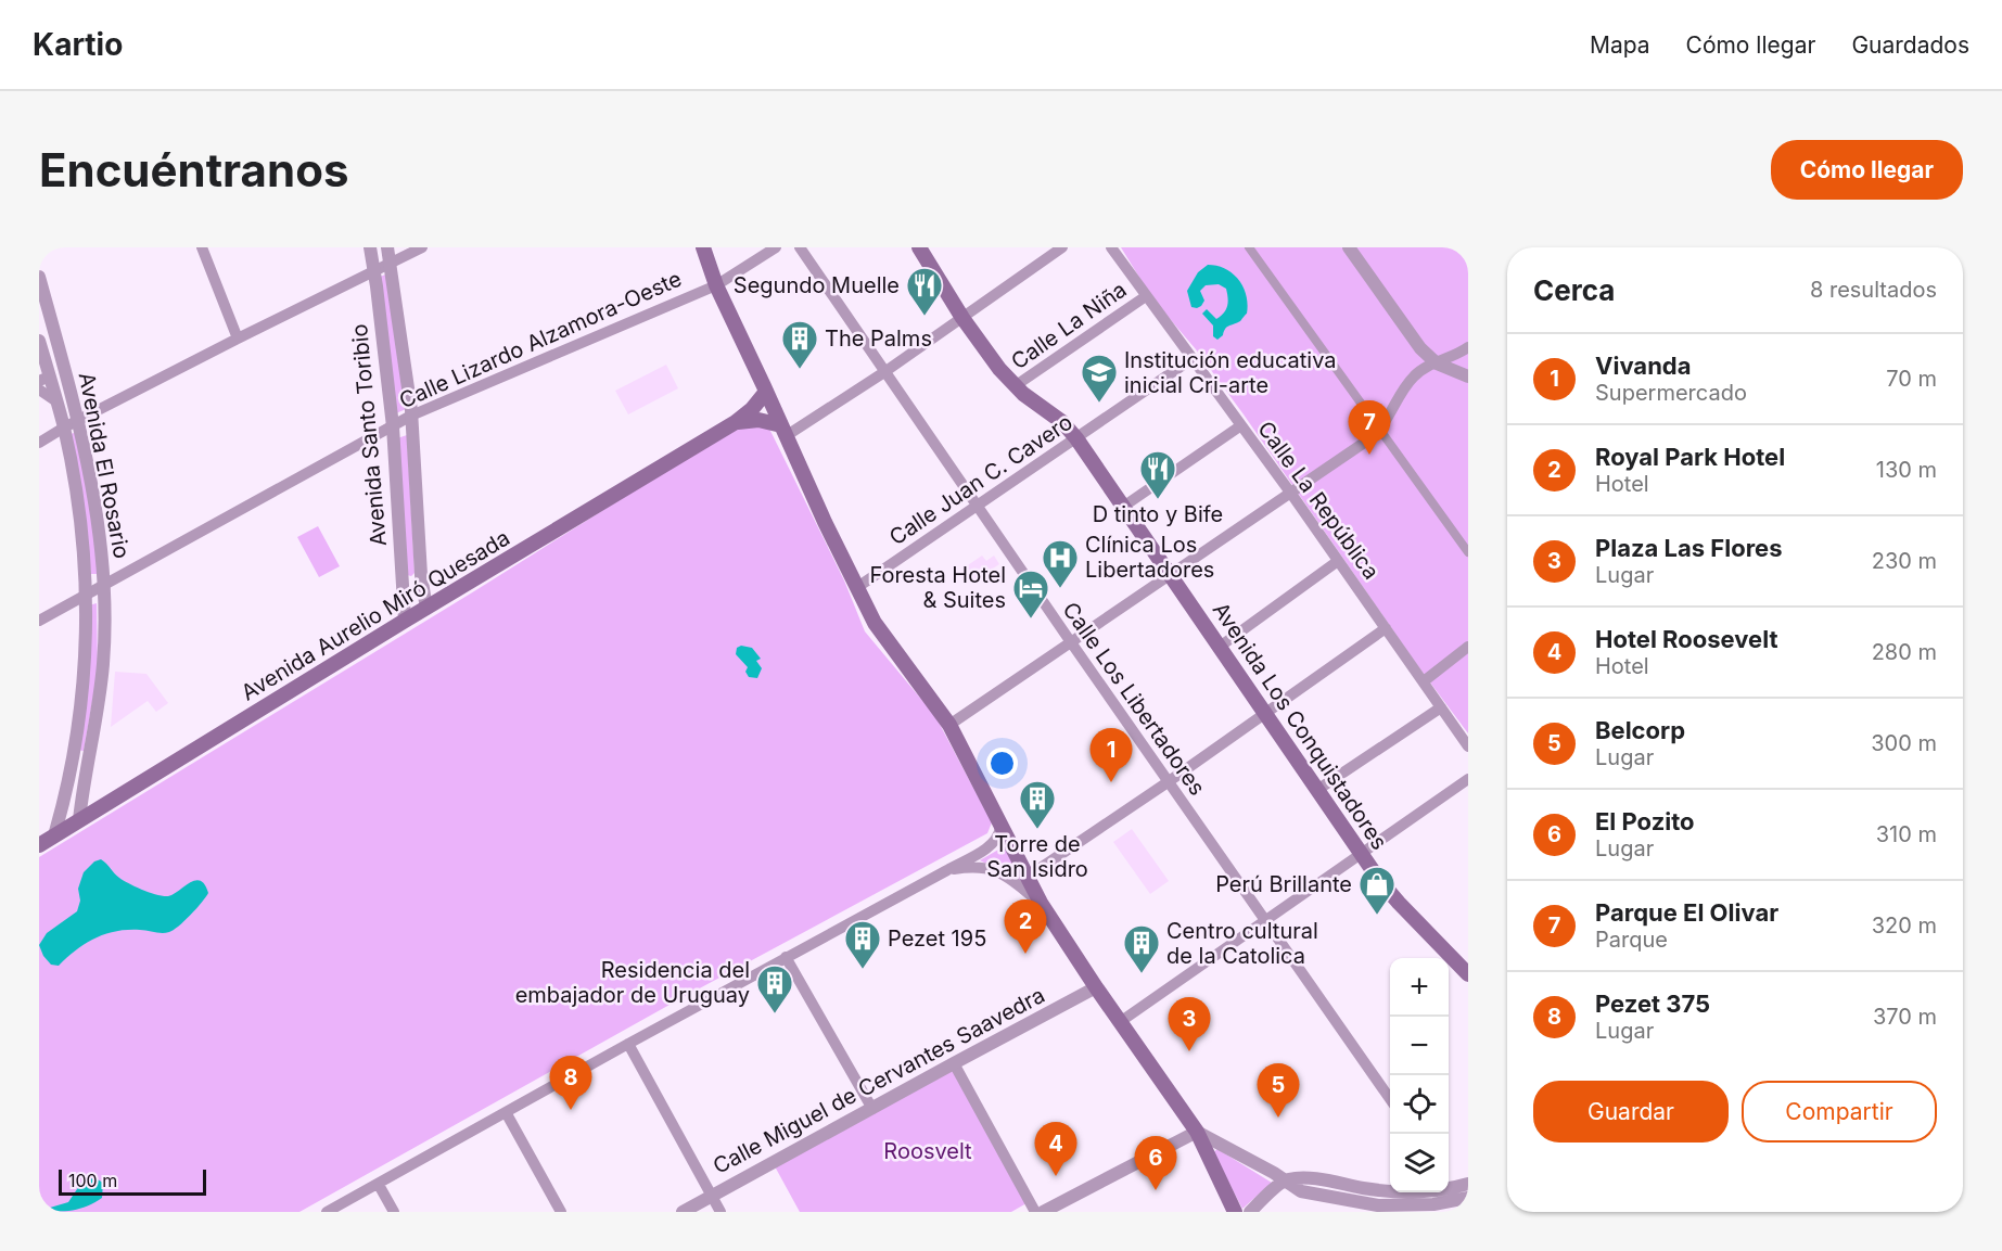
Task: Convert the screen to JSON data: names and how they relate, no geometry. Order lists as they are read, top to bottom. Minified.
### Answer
{"streets":{"main road":["Avenida Aurelio Miró Quesada","Avenida Los Conquistadores"],"street":["Calle La Niña","Calle Lizardo Alzamora-Oeste","Avenida Santo Toribio","Avenida El Rosario","Calle Juan C. Cavero","Calle La República","Calle Los Libertadores","Calle Miguel de Cervantes Saavedra"]},"crossings":[["Calle La Niña","Calle La República"],["Calle La Niña","Avenida Los Conquistadores"],["Calle Lizardo Alzamora-Oeste","Avenida Santo Toribio"],["Calle Lizardo Alzamora-Oeste","Avenida El Rosario"],["Avenida Santo Toribio","Avenida Aurelio Miró Quesada"],["Avenida El Rosario","Avenida Aurelio Miró Quesada"],["Calle Juan C. Cavero","Calle La República"],["Calle Juan C. Cavero","Calle Los Libertadores"],["Calle Juan C. Cavero","Avenida Los Conquistadores"]],"parks":["Roosvelt"],"places":{"restaurant":["Segundo Muelle","D tinto y Bife"],"building":["The Palms","Torre de San Isidro","Pezet 195","Centro cultural de la Catolica","Residencia del embajador de Uruguay"],"school or university":["Institución educativa inicial Cri-arte"],"hospital":["Clínica Los Libertadores"],"hotel":["Foresta Hotel & Suites"],"shop":["Perú Brillante"]},"scale_bar":"100 m","page":{"header":"Kartio","nav":["Mapa","Cómo llegar","Guardados"],"buttons":["Cómo llegar",["Guardar","Compartir"]],"title":"Encuéntranos","heading":["Cerca","8 resultados"],"list":[{"mark":"1","name":"Vivanda","note":"Supermercado","value":"70 m"},{"mark":"2","name":"Royal Park Hotel","note":"Hotel","value":"130 m"},{"mark":"3","name":"Plaza Las Flores","note":"Lugar","value":"230 m"},{"mark":"4","name":"Hotel Roosevelt","note":"Hotel","value":"280 m"},{"mark":"5","name":"Belcorp","note":"Lugar","value":"300 m"},{"mark":"6","name":"El Pozito","note":"Lugar","value":"310 m"},{"mark":"7","name":"Parque El Olivar","note":"Parque","value":"320 m"},{"mark":"8","name":"Pezet 375","note":"Lugar","value":"370 m"}],"pins":["7","1","2","3","8","5","4","6"],"map_buttons":["+","−"],"scale":"100 m"}}
